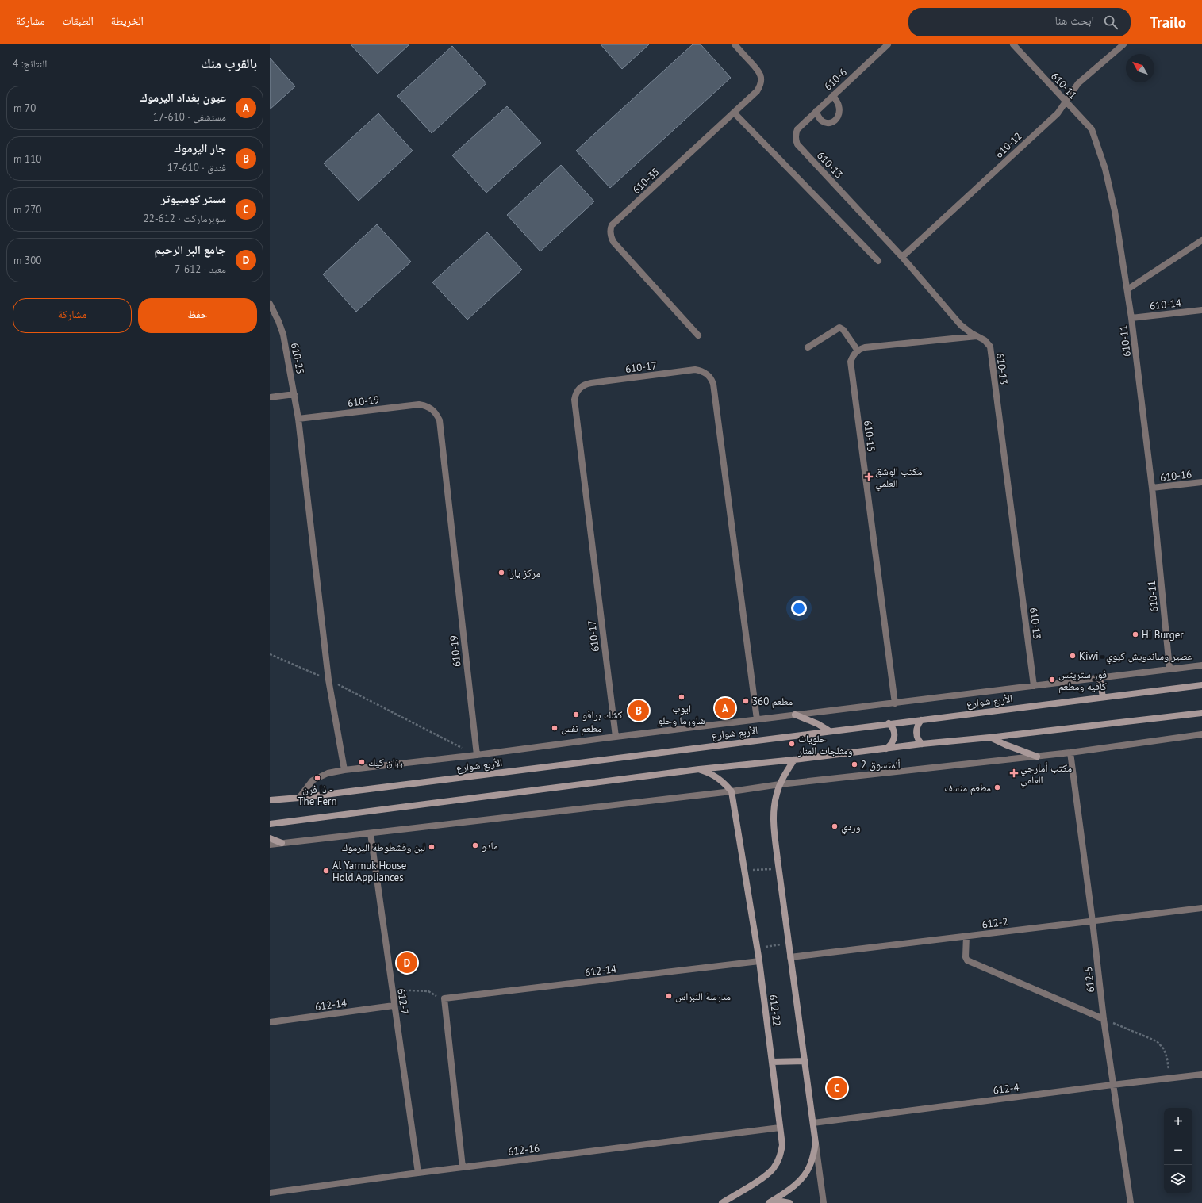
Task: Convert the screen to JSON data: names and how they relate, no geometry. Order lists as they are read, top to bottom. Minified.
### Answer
{"streets":{"main road":["الأربع شوارع","612-22"],"street":["610-6","610-11","610-12","610-13","610-35","610-14","610-25","610-17","610-19","610-15","610-16","612-2","612-14","612-5","612-7","612-4","612-16"]},"crossings":[["610-6","610-13"],["610-11","610-12"],["610-11","610-14"],["610-11","610-16"],["610-12","610-13"],["610-25","610-19"],["612-2","612-5"],["612-14","612-7"],["612-14","612-22"],["612-5","612-4"],["612-7","612-16"],["612-22","612-16"]],"places":{"health":["مكتب الوشق العلمي","مكتب أمارجي العلمي"],"other":["مركز يارا","Hi Burger","Kiwi - عصير وساندويش كيوي","فور ستريتس كافيه ومطعم","ايوب شاورما وحلو","مطعم 360","كشك برافو","مطعم نفس","حلويات ومثلجات المنار","رزان كيك","ألمتسوق 2","ذا فرن - The Fern","مطعم منسف","وردي","مادو","لبن وقشطوطة اليرموك","Al Yarmuk House Hold Appliances","مدرسة النبراس"]},"north":"top left","page":{"header":"Trailo","search":"ابحث هنا","nav":["الخريطة","الطبقات","مشاركة"],"heading":["بالقرب منك","النتائج: 4"],"list":[{"mark":"A","name":"عيون بغداد اليرموك","note":"مستشفى · 610-17","value":"70 m"},{"mark":"B","name":"جار اليرموك","note":"فندق · 610-17","value":"110 m"},{"mark":"C","name":"مستر كومبيوتر","note":"سوبرماركت · 612-22","value":"270 m"},{"mark":"D","name":"جامع البر الرحيم","note":"معبد · 612-7","value":"300 m"}],"buttons":["حفظ","مشاركة"],"pins":["A","B","D","C"],"map_buttons":["+","−"]}}
